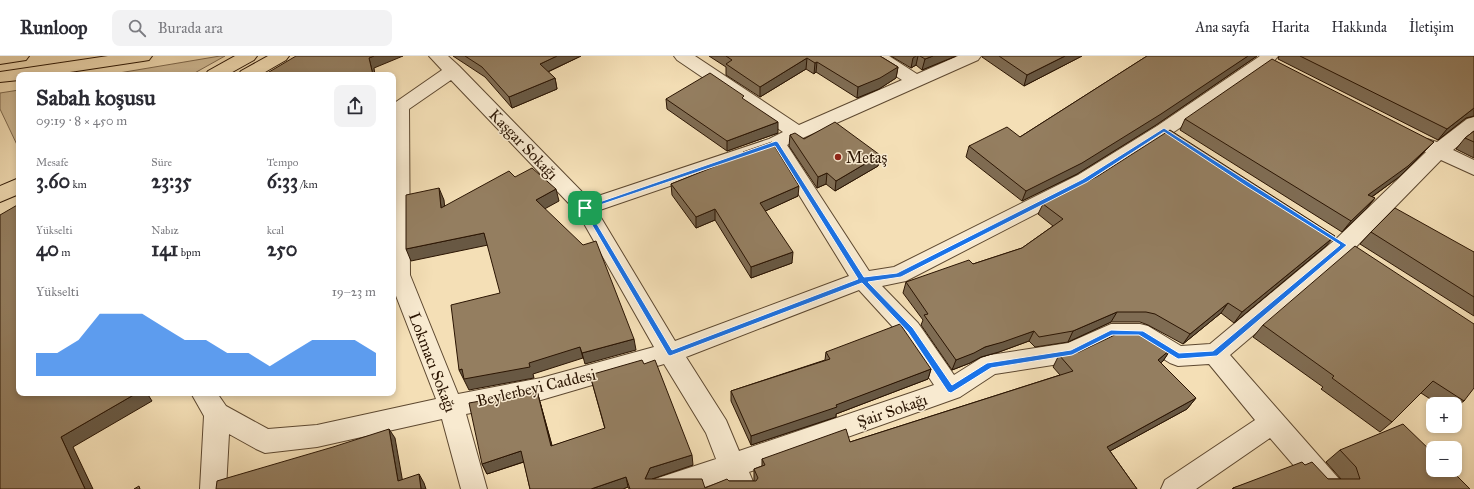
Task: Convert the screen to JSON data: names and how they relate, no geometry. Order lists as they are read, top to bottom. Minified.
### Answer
{"streets":{"street":["Kaşgar Sokağı","Lokmacı Sokağı","Beylerbeyi Caddesi","Şair Sokağı"]},"crossings":[["Kaşgar Sokağı","Lokmacı Sokağı"],["Kaşgar Sokağı","Beylerbeyi Caddesi"],["Kaşgar Sokağı","Şair Sokağı"],["Lokmacı Sokağı","Beylerbeyi Caddesi"],["Beylerbeyi Caddesi","Şair Sokağı"]],"places":["Metaş"],"page":{"header":"Runloop","search":"Burada ara","nav":["Ana sayfa","Harita","Hakkında","İletişim"],"heading":["Sabah koşusu","09:19 · 8 × 450 m"],"stats":[["Mesafe","3.60 km"],["Süre","23:35"],["Tempo","6:33 /km"],["Yükselti","40 m"],["Nabız","141 bpm"],["kcal","250"]],"chart":["Yükselti","19–23 m"],"map_buttons":["+","−"]}}
